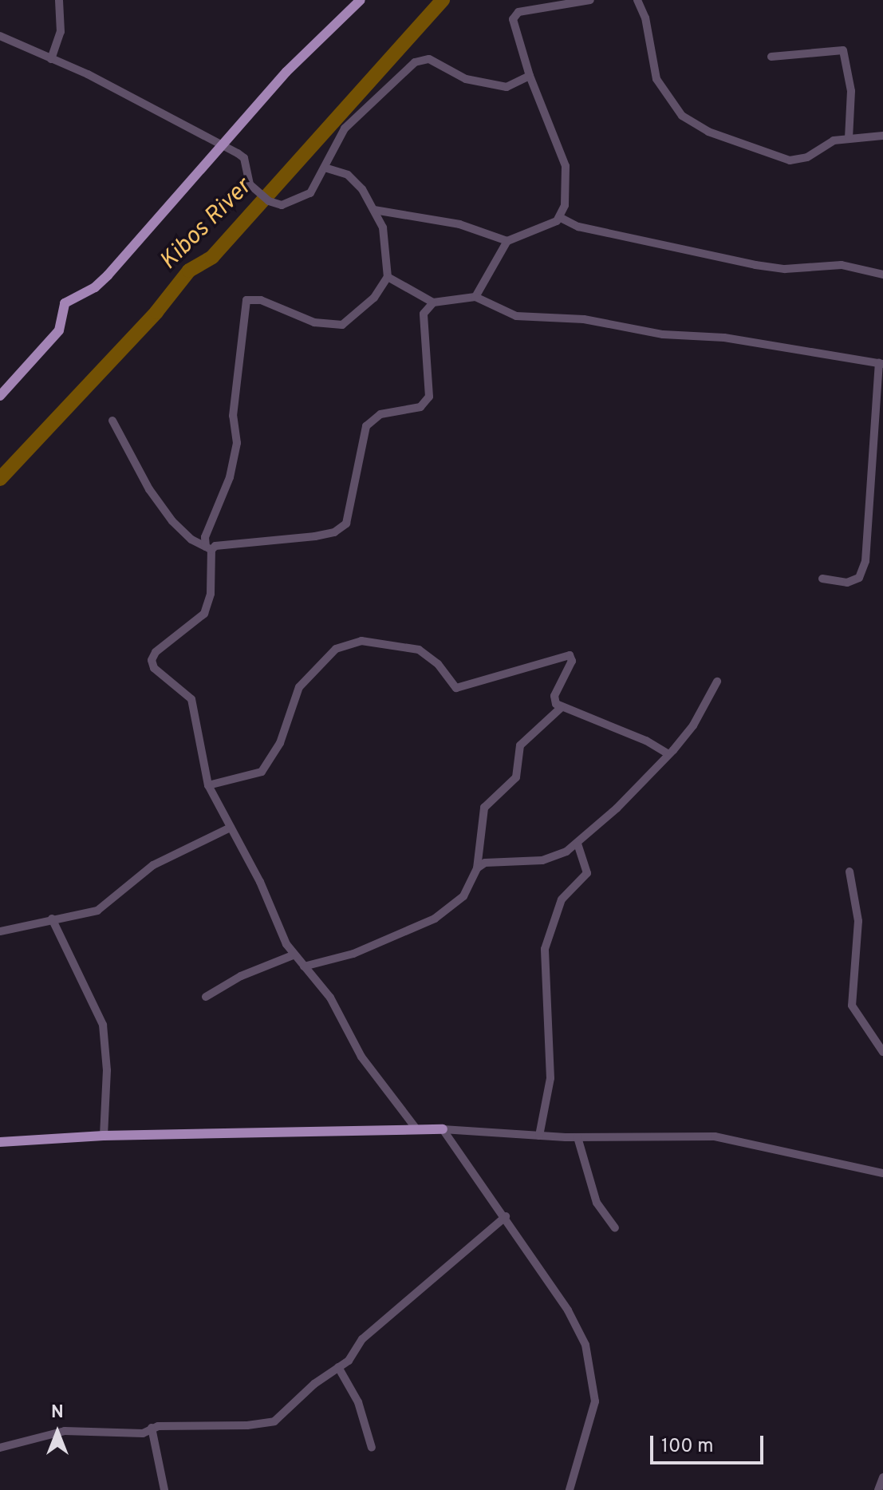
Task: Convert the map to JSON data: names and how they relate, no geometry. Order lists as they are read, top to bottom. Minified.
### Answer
{"water":["Kibos River"],"scale_bar":"100 m","north":"top"}
